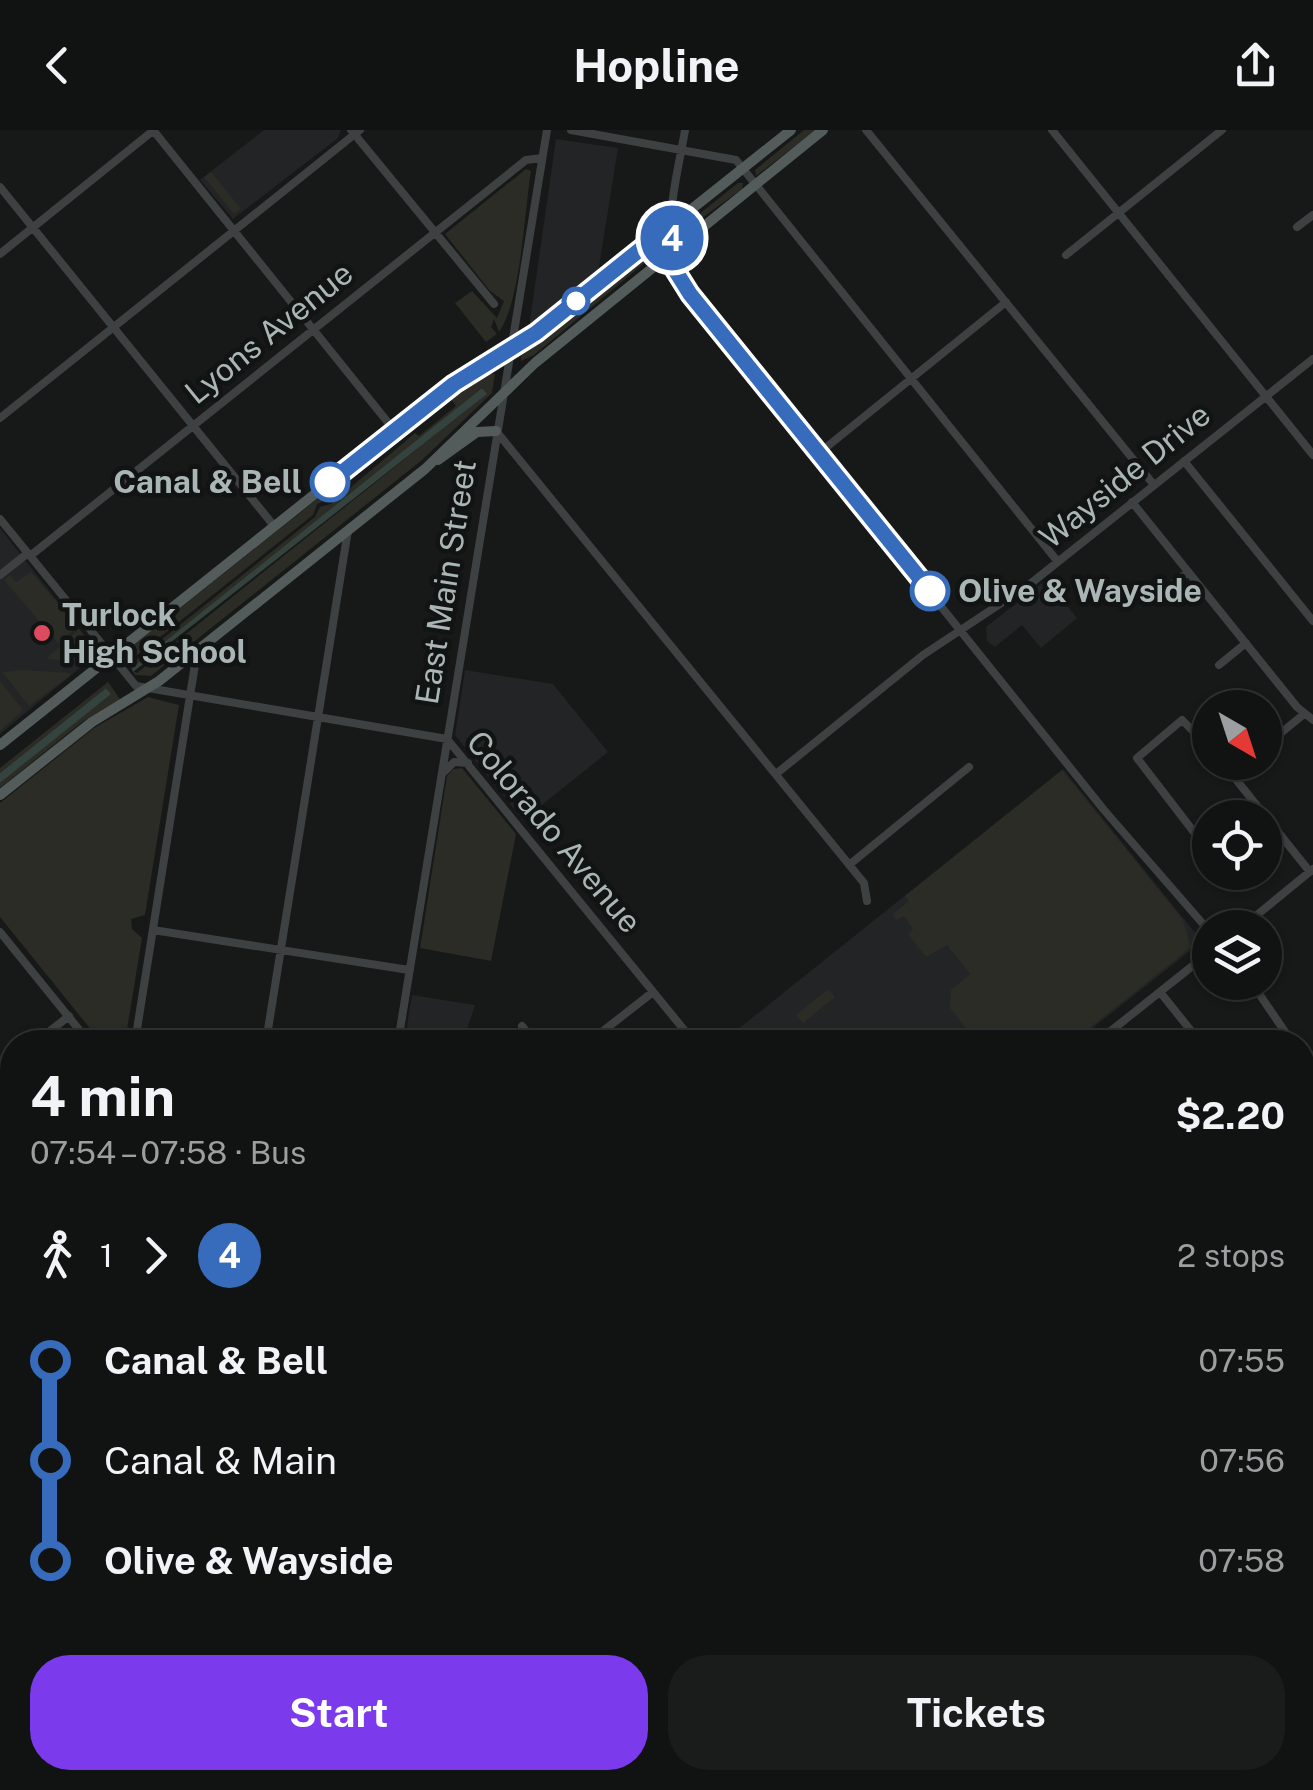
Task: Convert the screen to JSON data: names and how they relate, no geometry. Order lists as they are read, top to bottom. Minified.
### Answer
{"streets":{"street":["Lyons Avenue","Wayside Drive","East Main Street","Colorado Avenue"]},"crossings":[["Lyons Avenue","East Main Street"],["East Main Street","Colorado Avenue"]],"places":["Canal & Bell","Olive & Wayside","Turlock High School"],"lines":["bus line 4"],"north":"bottom right","page":{"header":"Hopline","on_map":"4","heading":["4 min","07:54 – 07:58 · Bus","$2.20"],"legs":["1","4","2 stops"],"list":[{"name":"Canal & Bell","value":"07:55"},{"name":"Canal & Main","value":"07:56"},{"name":"Olive & Wayside","value":"07:58"}],"buttons":["Start","Tickets"]}}
